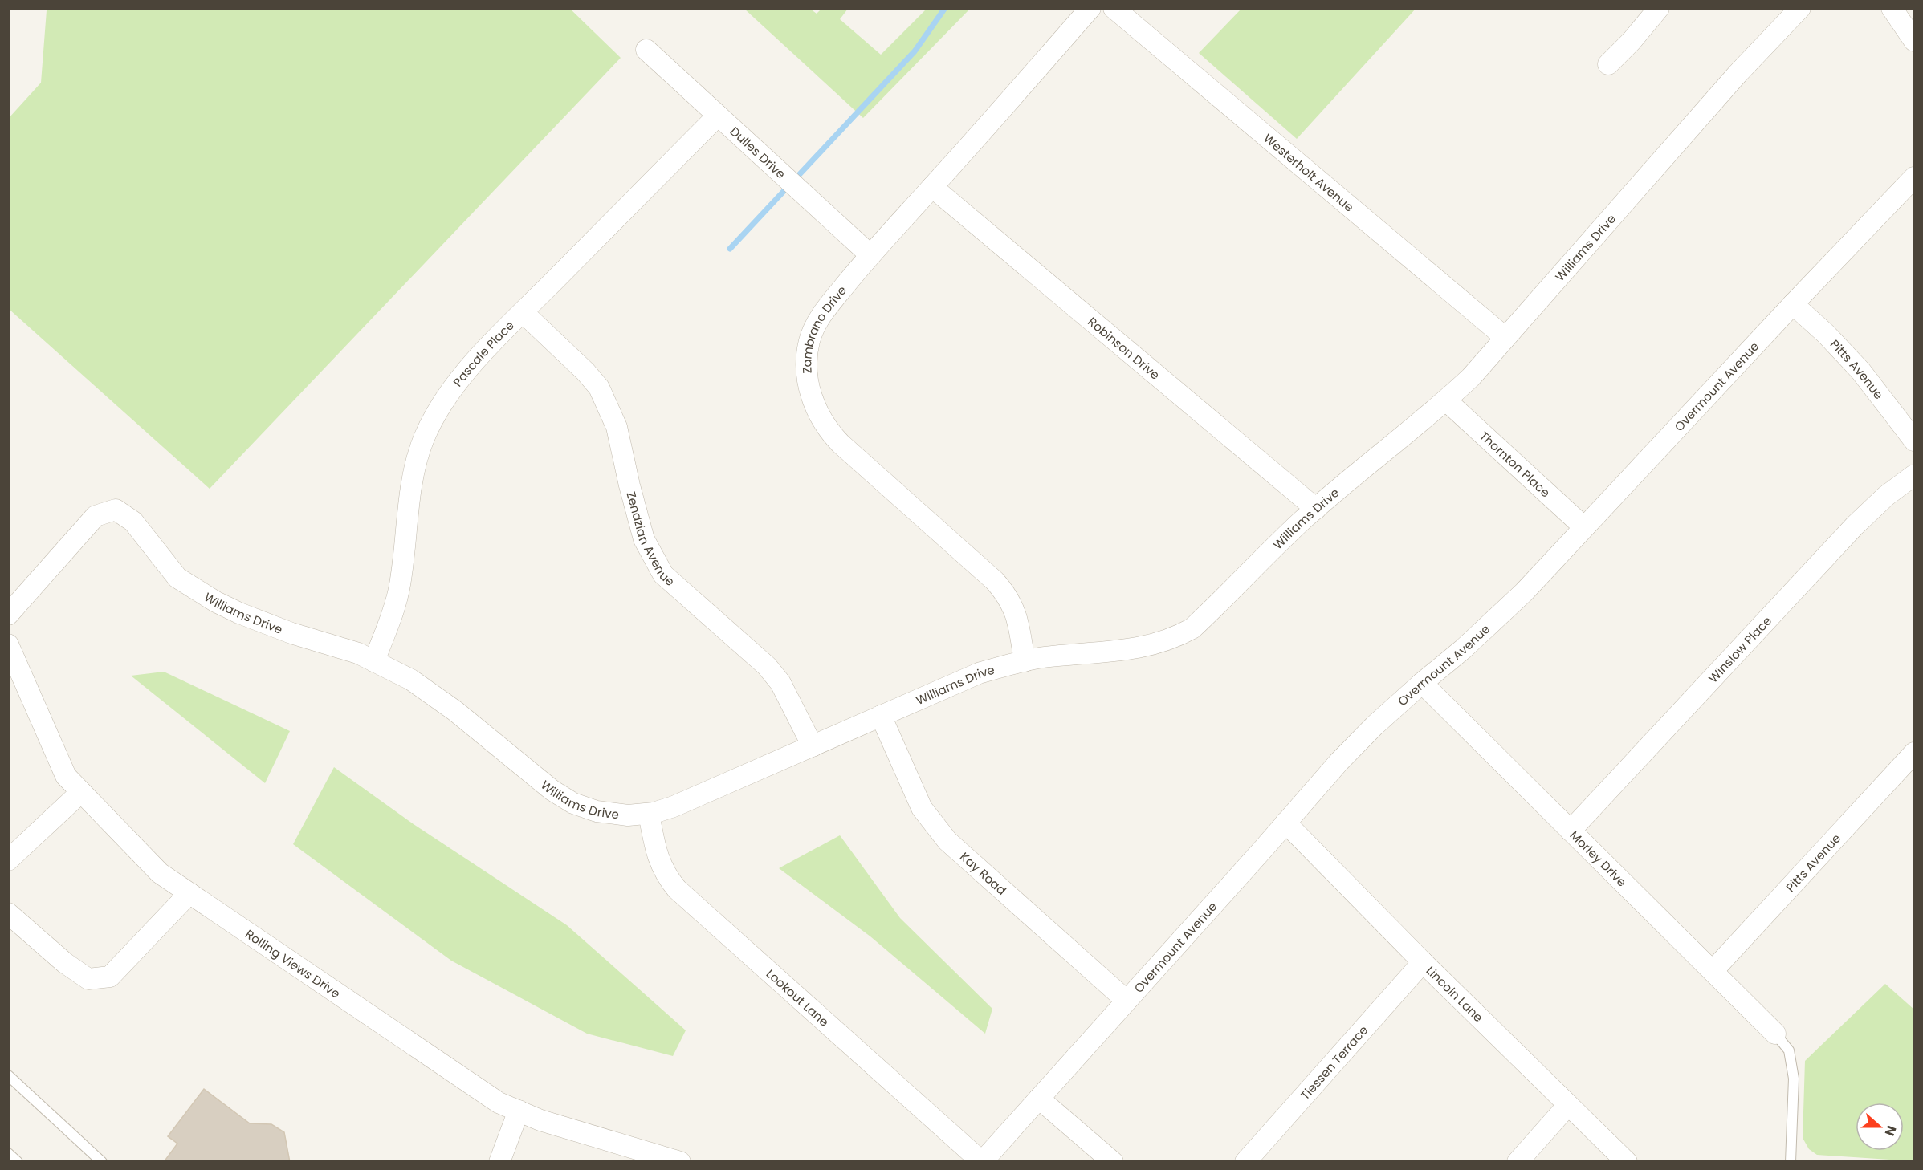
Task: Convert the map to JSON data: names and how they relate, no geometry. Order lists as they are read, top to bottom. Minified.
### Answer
{"streets":{"street":["Dulles Drive","Westerholt Avenue","Williams Drive","Zambrano Drive","Robinson Drive","Pascale Place","Pitts Avenue","Overmount Avenue","Thornton Place","Zendzian Avenue","Winslow Place","Morley Drive","Kay Road","Rolling Views Drive","Lincoln Lane","Lookout Lane","Tiessen Terrace"]},"crossings":[["Dulles Drive","Zambrano Drive"],["Dulles Drive","Pascale Place"],["Westerholt Avenue","Williams Drive"],["Williams Drive","Zambrano Drive"],["Williams Drive","Robinson Drive"],["Williams Drive","Pascale Place"],["Williams Drive","Thornton Place"],["Williams Drive","Zendzian Avenue"],["Williams Drive","Kay Road"],["Williams Drive","Lookout Lane"],["Zambrano Drive","Robinson Drive"],["Pascale Place","Zendzian Avenue"],["Pitts Avenue","Overmount Avenue"],["Pitts Avenue","Morley Drive"],["Overmount Avenue","Thornton Place"],["Overmount Avenue","Morley Drive"],["Overmount Avenue","Kay Road"],["Overmount Avenue","Lincoln Lane"],["Overmount Avenue","Lookout Lane"],["Winslow Place","Morley Drive"],["Lincoln Lane","Tiessen Terrace"]],"north":"right"}
